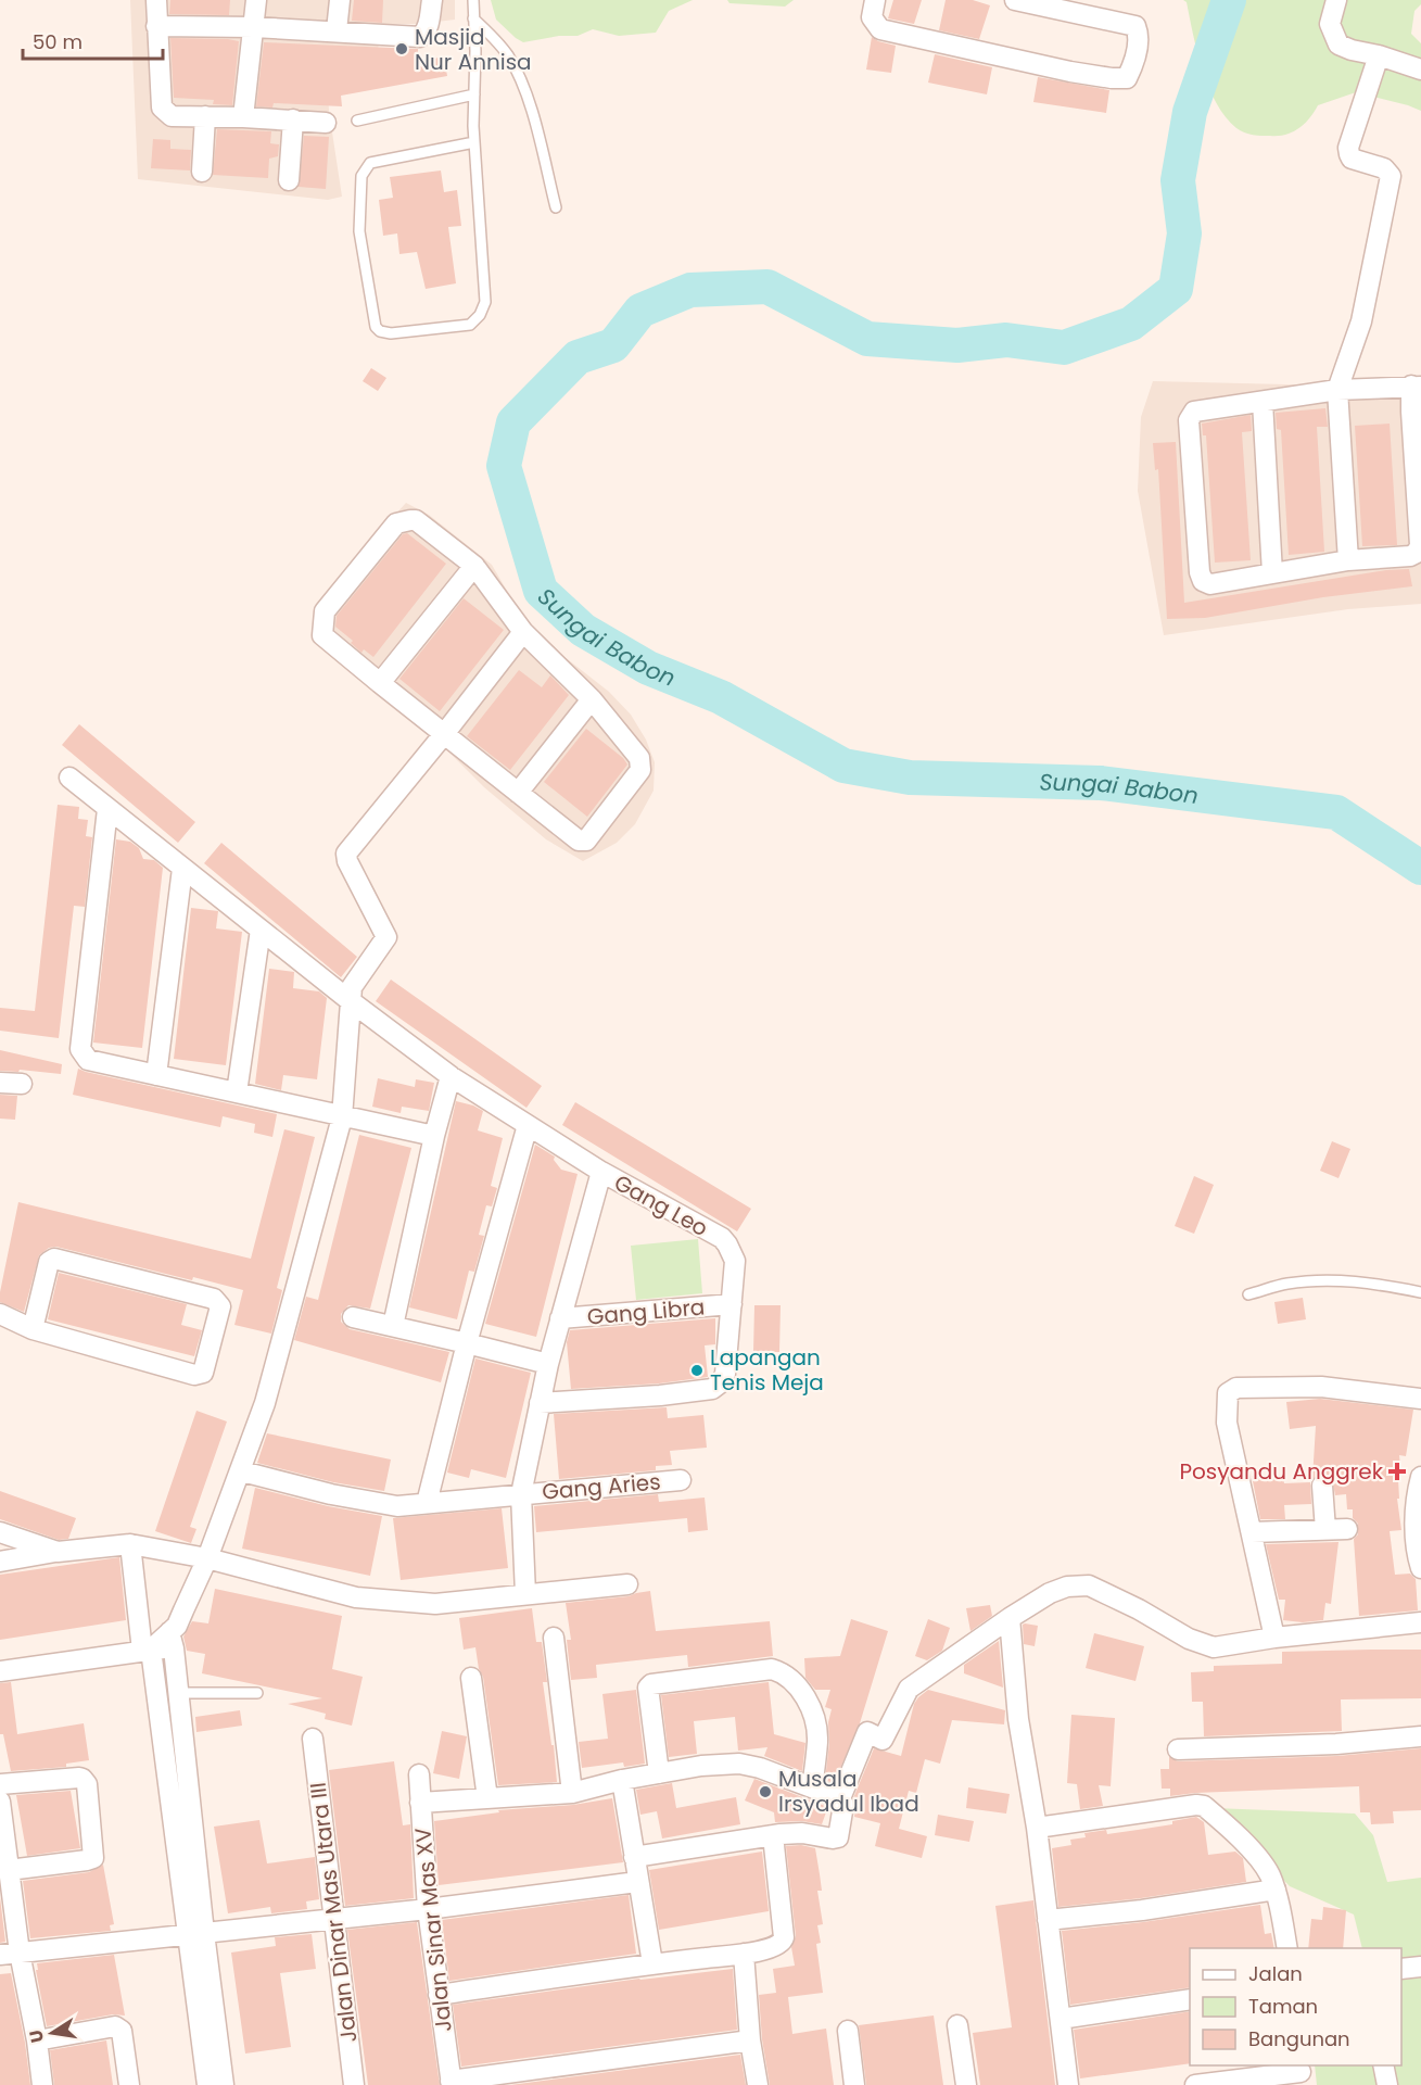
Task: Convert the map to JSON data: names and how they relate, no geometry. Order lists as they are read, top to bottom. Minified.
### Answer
{"streets":{"street":["Gang Leo","Gang Libra","Gang Aries","Jalan Dinar Mas Utara III","Jalan Sinar Mas XV"]},"crossings":[["Gang Leo","Gang Libra"]],"water":["Sungai Babon"],"places":{"other":["Masjid Nur Annisa","Lapangan Tenis Meja","Musala Irsyadul Ibad"],"health":["Posyandu Anggrek"]},"legend":["Jalan","Taman","Bangunan"],"scale_bar":"50 m","north":"left"}
